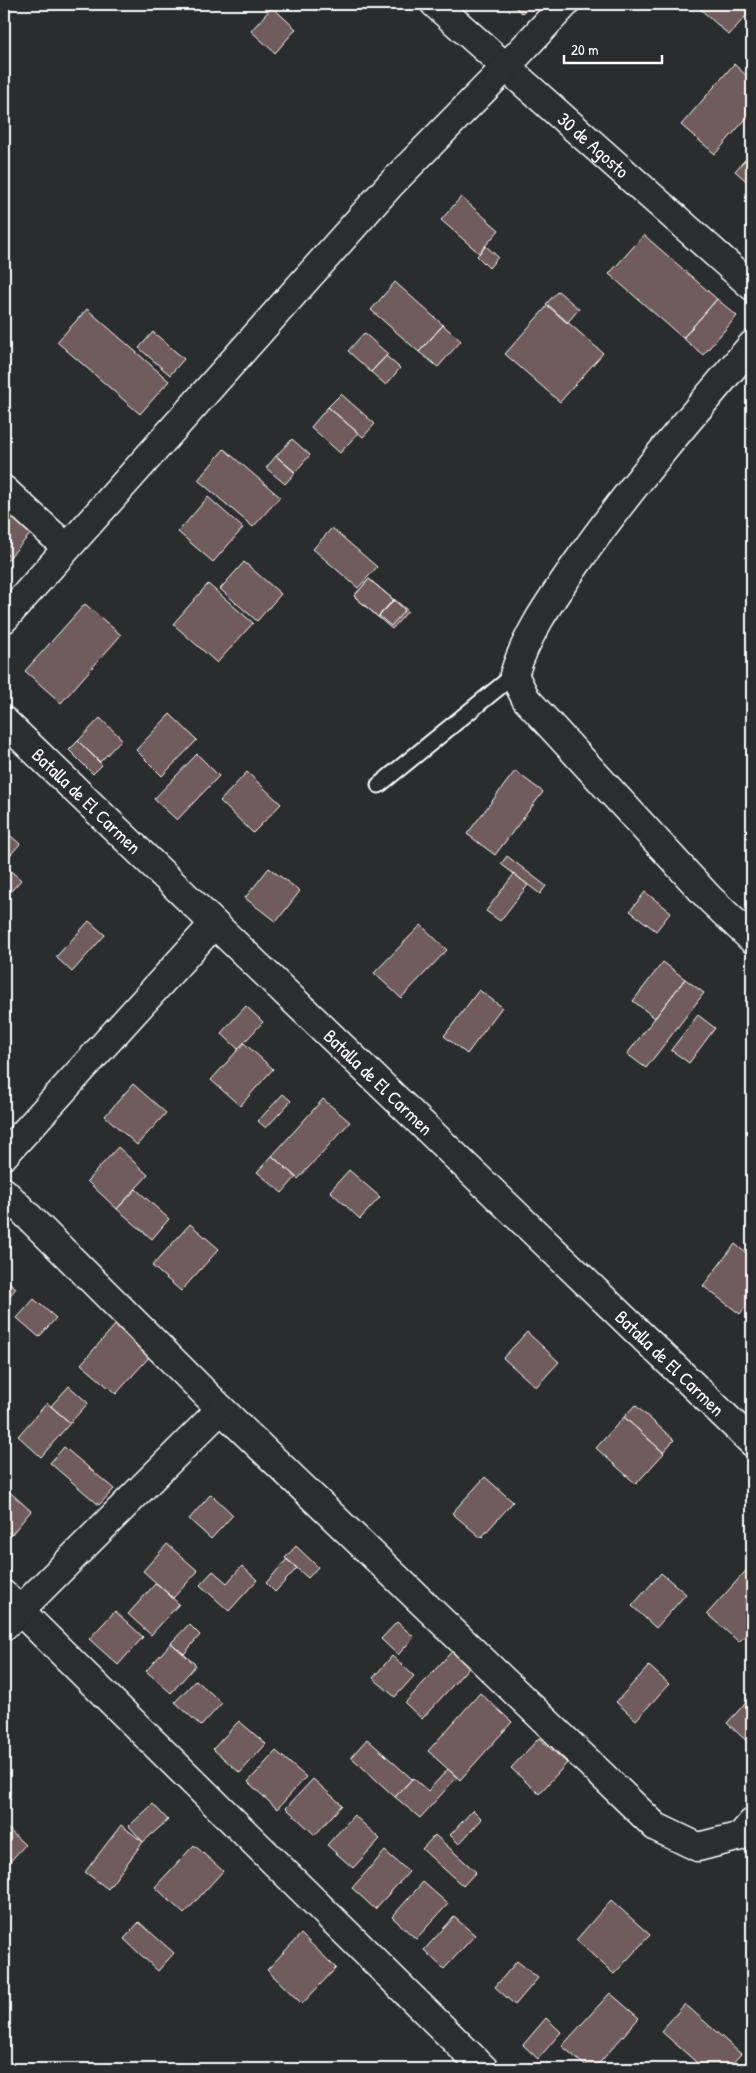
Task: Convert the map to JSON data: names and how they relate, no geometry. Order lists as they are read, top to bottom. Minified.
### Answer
{"streets":{"street":["30 de Agosto","Batalla de El Carmen"]},"scale_bar":"20 m"}
